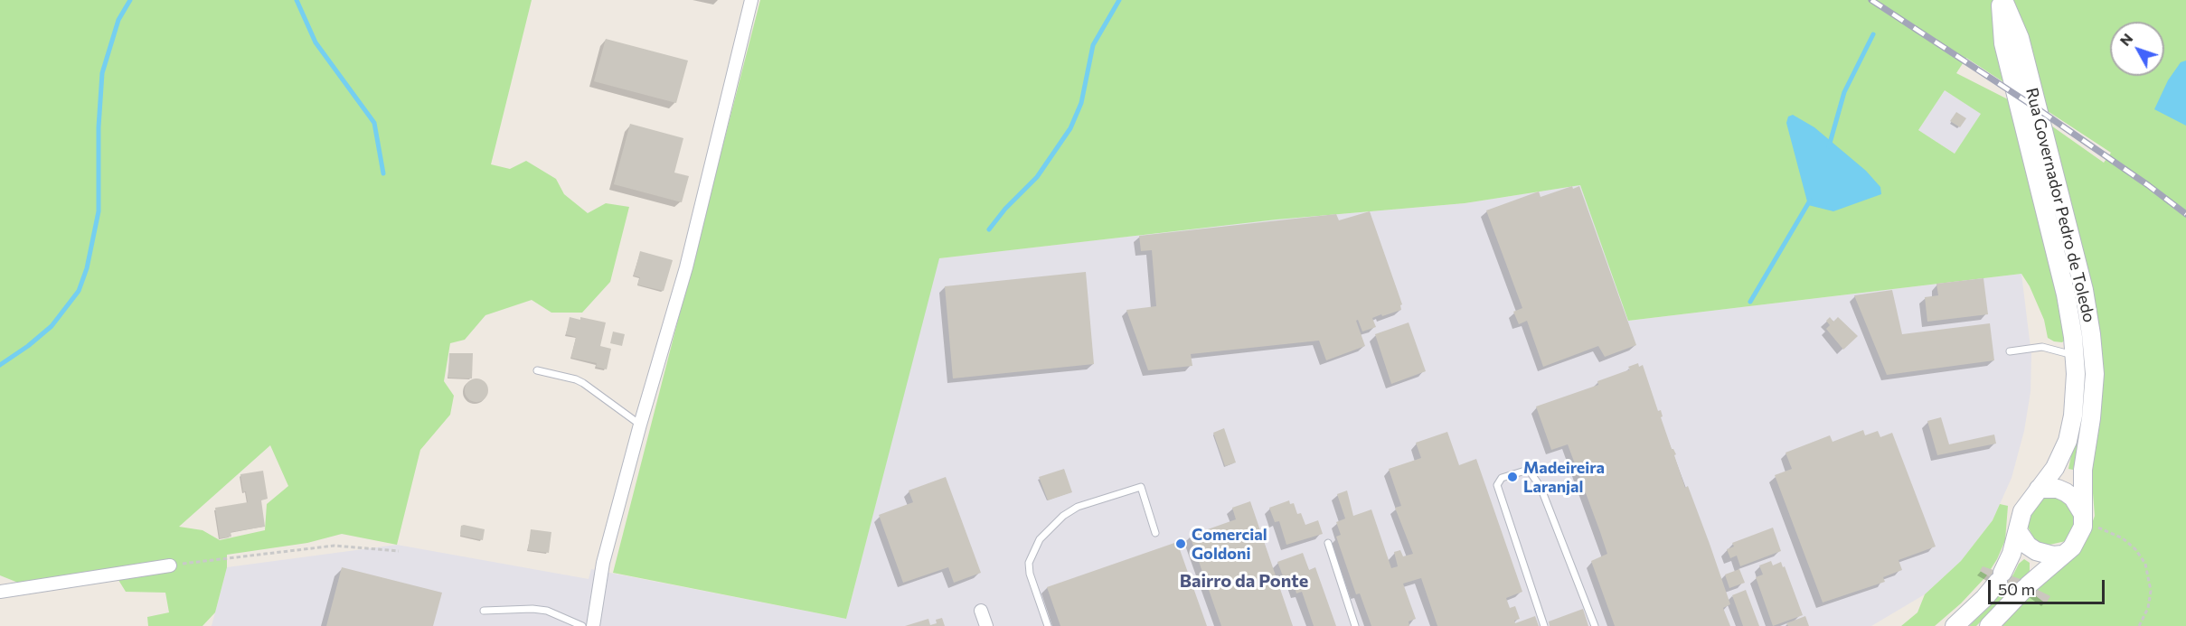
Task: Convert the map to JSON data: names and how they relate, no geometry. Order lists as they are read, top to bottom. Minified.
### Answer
{"streets":{"main road":["Rua Governador Pedro de Toledo"]},"districts":["Bairro da Ponte"],"places":["Madeireira Laranjal","Comercial Goldoni"],"scale_bar":"50 m","north":"top left"}
